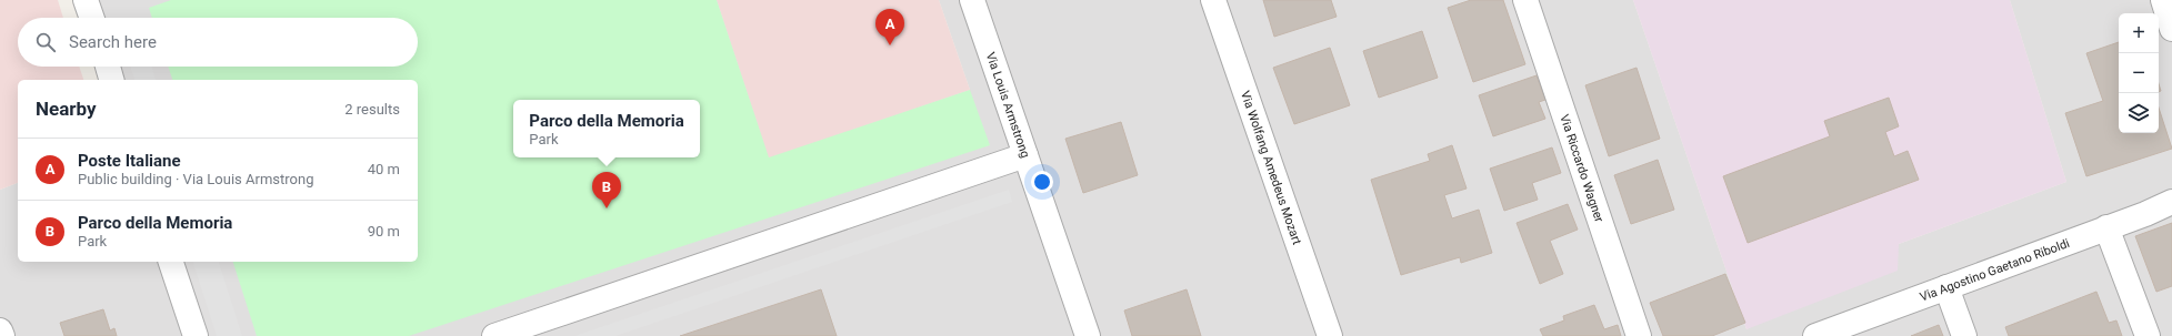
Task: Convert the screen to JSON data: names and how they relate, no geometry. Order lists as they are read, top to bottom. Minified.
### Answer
{"streets":{"street":["Via Louis Armstrong","Via Wolfang Amedeus Mozart","Via Riccardo Wagner","Via Agostino Gaetano Riboldi"]},"page":{"pins":["A","B"],"map_buttons":["+","−"],"search":"Search here","heading":["Nearby","2 results"],"popup":["Parco della Memoria","Park"],"list":[{"mark":"A","name":"Poste Italiane","note":"Public building · Via Louis Armstrong","value":"40 m"},{"mark":"B","name":"Parco della Memoria","note":"Park","value":"90 m"}]}}
